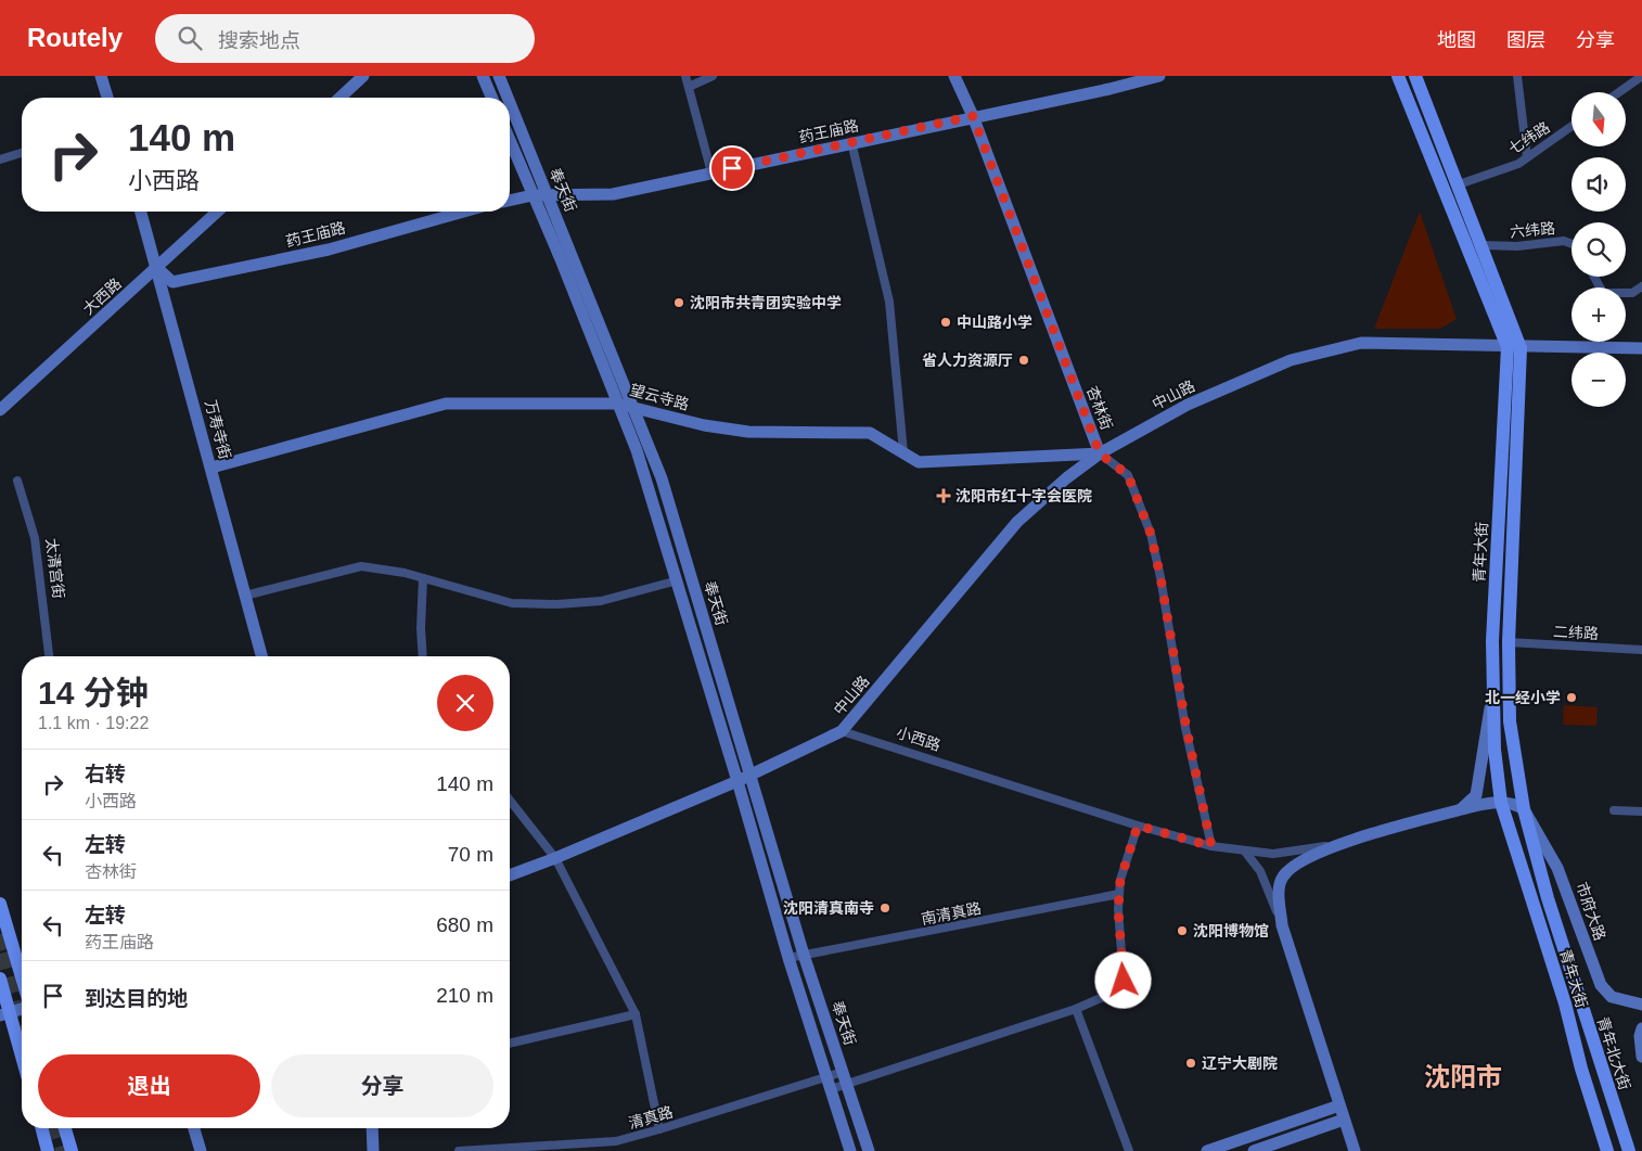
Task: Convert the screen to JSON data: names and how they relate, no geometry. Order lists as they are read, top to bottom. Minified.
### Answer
{"streets":{"main road":["青年大街","青年北大街"],"street":["药王庙路","七纬路","奉天街","六纬路","大西路","中山路","望云寺路","杏林街","万寿寺街","太清宫街","二纬路","小西路","市府大路","南清真路","清真路"]},"crossings":[["药王庙路","奉天街"],["药王庙路","大西路"],["药王庙路","杏林街"],["药王庙路","万寿寺街"],["七纬路","青年大街"],["奉天街","望云寺路"],["奉天街","南清真路"],["奉天街","清真路"],["六纬路","青年大街"],["大西路","万寿寺街"],["中山路","望云寺路"],["中山路","杏林街"],["中山路","青年大街"],["中山路","小西路"],["望云寺路","杏林街"],["望云寺路","万寿寺街"],["杏林街","小西路"],["青年大街","二纬路"],["青年大街","市府大路"],["青年大街","青年北大街"],["市府大路","青年北大街"]],"districts":["沈阳市"],"places":{"other":["沈阳市共青团实验中学","中山路小学","省人力资源厅","北一经小学","沈阳清真南寺","沈阳博物馆","辽宁大剧院"],"health":["沈阳市红十字会医院"]},"north":"bottom","page":{"header":"Routely","search":"搜索地点","nav":["地图","图层","分享"],"map_buttons":["+","−"],"turn":["140 m","小西路"],"heading":["14 分钟","1.1 km · 19:22"],"list":[{"name":"右转","note":"小西路","value":"140 m"},{"name":"左转","note":"杏林街","value":"70 m"},{"name":"左转","note":"药王庙路","value":"680 m"},{"name":"到达目的地","value":"210 m"}],"buttons":["退出","分享"]}}
